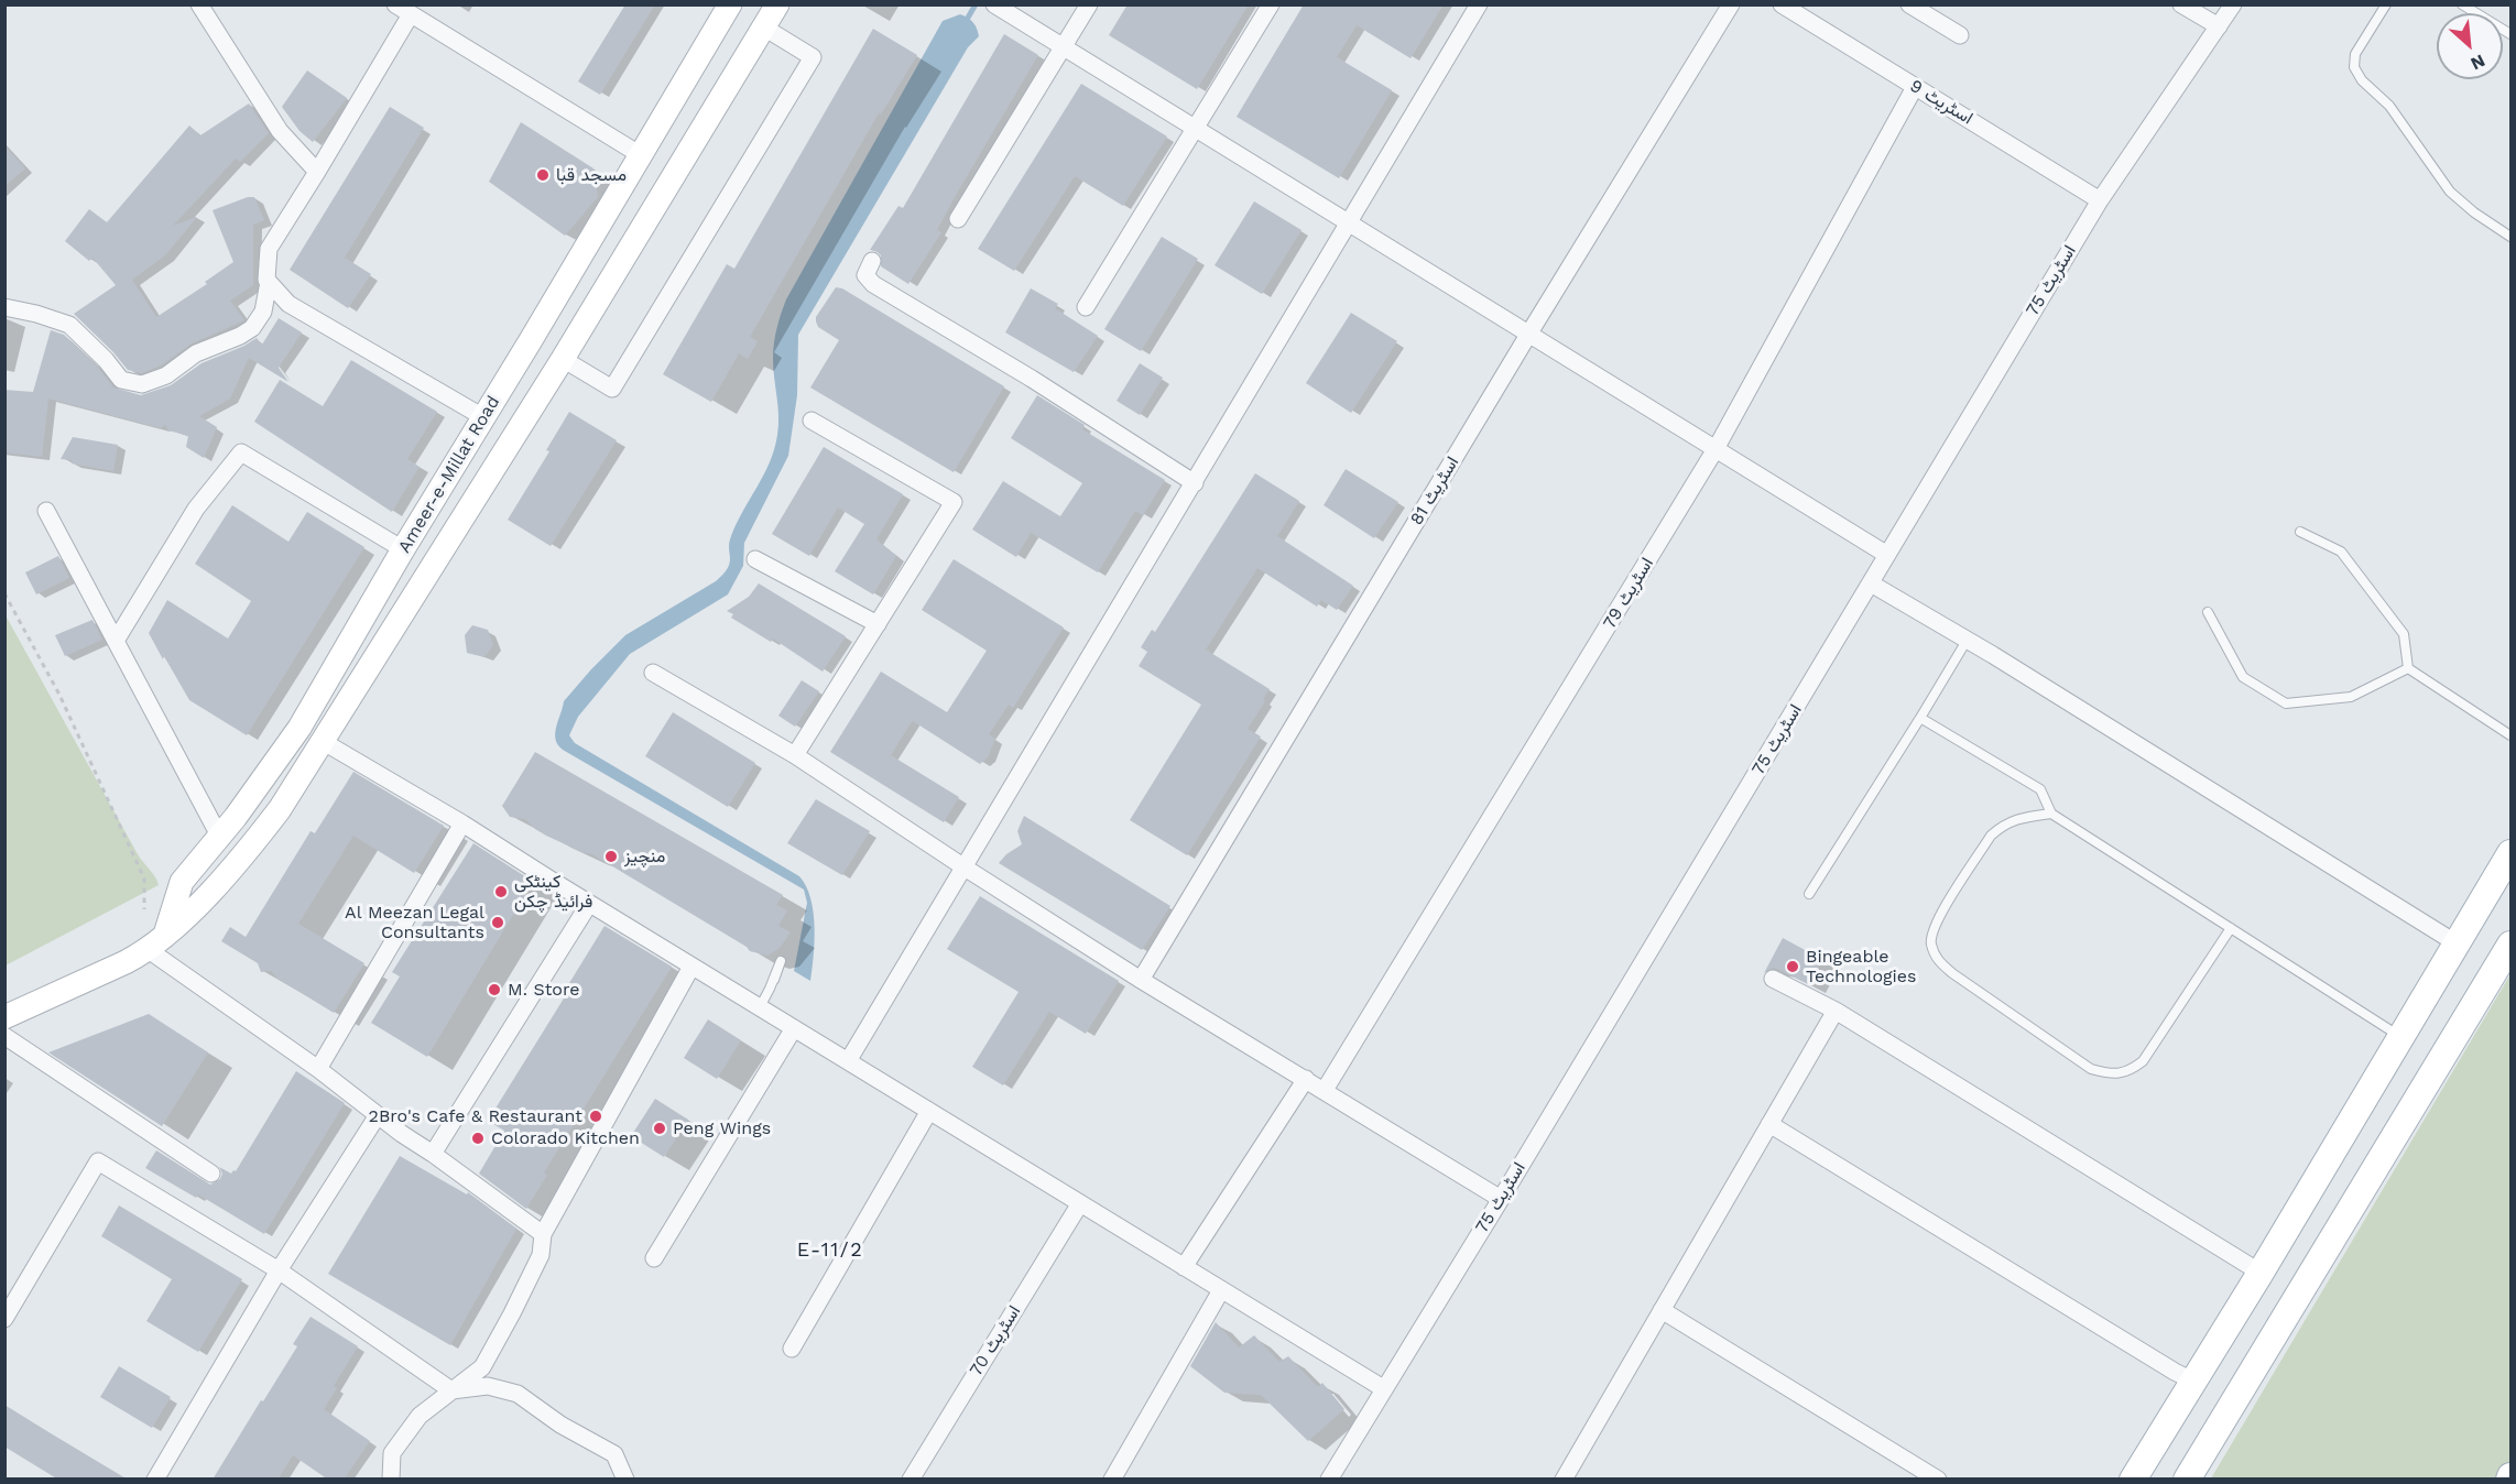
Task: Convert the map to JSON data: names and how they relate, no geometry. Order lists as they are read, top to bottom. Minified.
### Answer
{"streets":{"main road":["Ameer-e-Millat Road"],"street":["اسٹریٹ 9","اسٹریٹ 75","اسٹریٹ 81","اسٹریٹ 79","اسٹریٹ 70"]},"crossings":[["اسٹریٹ 9","اسٹریٹ 75"],["اسٹریٹ 9","اسٹریٹ 79"]],"districts":["E-11/2"],"places":["مسجد قبا","منچیز","کینٹکی فرائیڈ چکن","Al Meezan Legal Consultants","Bingeable Technologies","M. Store","2Bro's Cafe & Restaurant","Peng Wings","Colorado Kitchen"],"north":"bottom right"}
